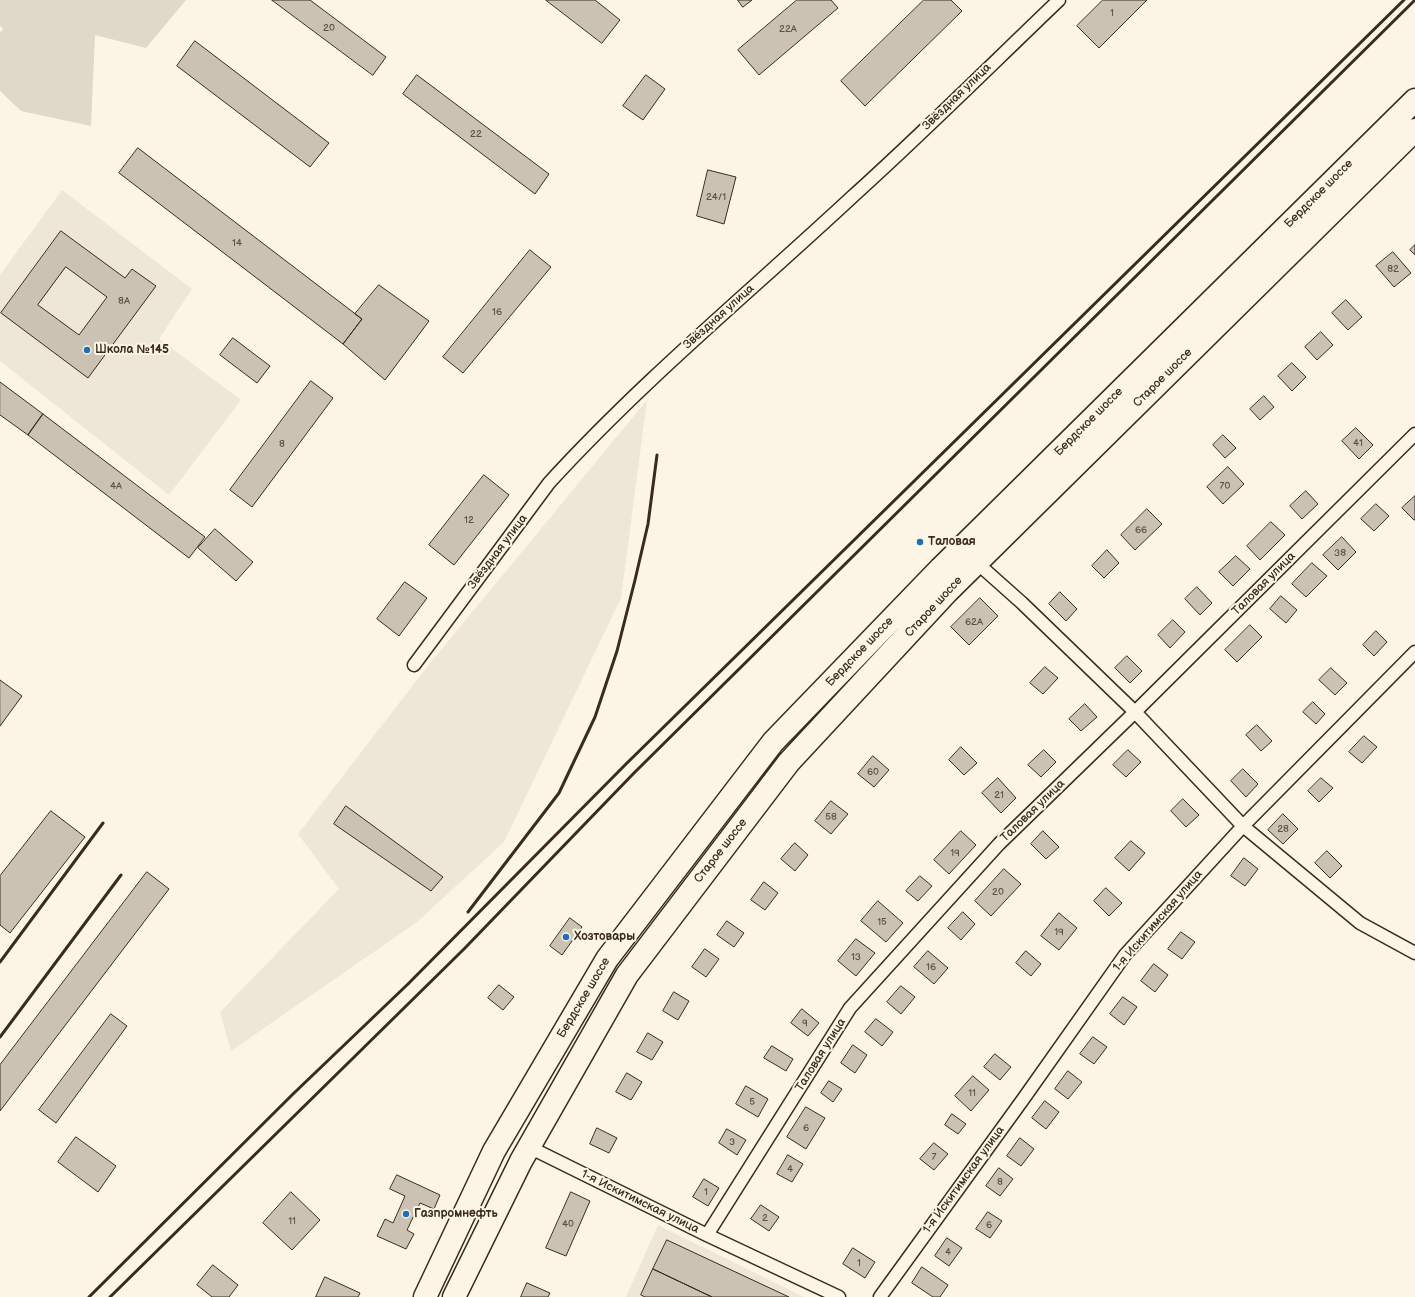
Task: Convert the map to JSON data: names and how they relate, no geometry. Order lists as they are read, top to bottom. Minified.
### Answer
{"streets":{"highway":["Бердское шоссе","Старое шоссе"],"street":["Звёздная улица","Таловая улица","1-я Искитимская улица"]},"crossings":[["Старое шоссе","1-я Искитимская улица"],["Таловая улица","1-я Искитимская улица"]],"places":["Школа №145","Таловая","Хозтовары","Газпромнефть"],"house_numbers":["1","20","22А","22","24/1","14","82","8А","16","41","8","4А","70","12","66","38","62А","60","21","58","28","19","20","15","19","13","16","9","11","5","6","3","7","4","8","1","2","11","40","6","4","1"]}
